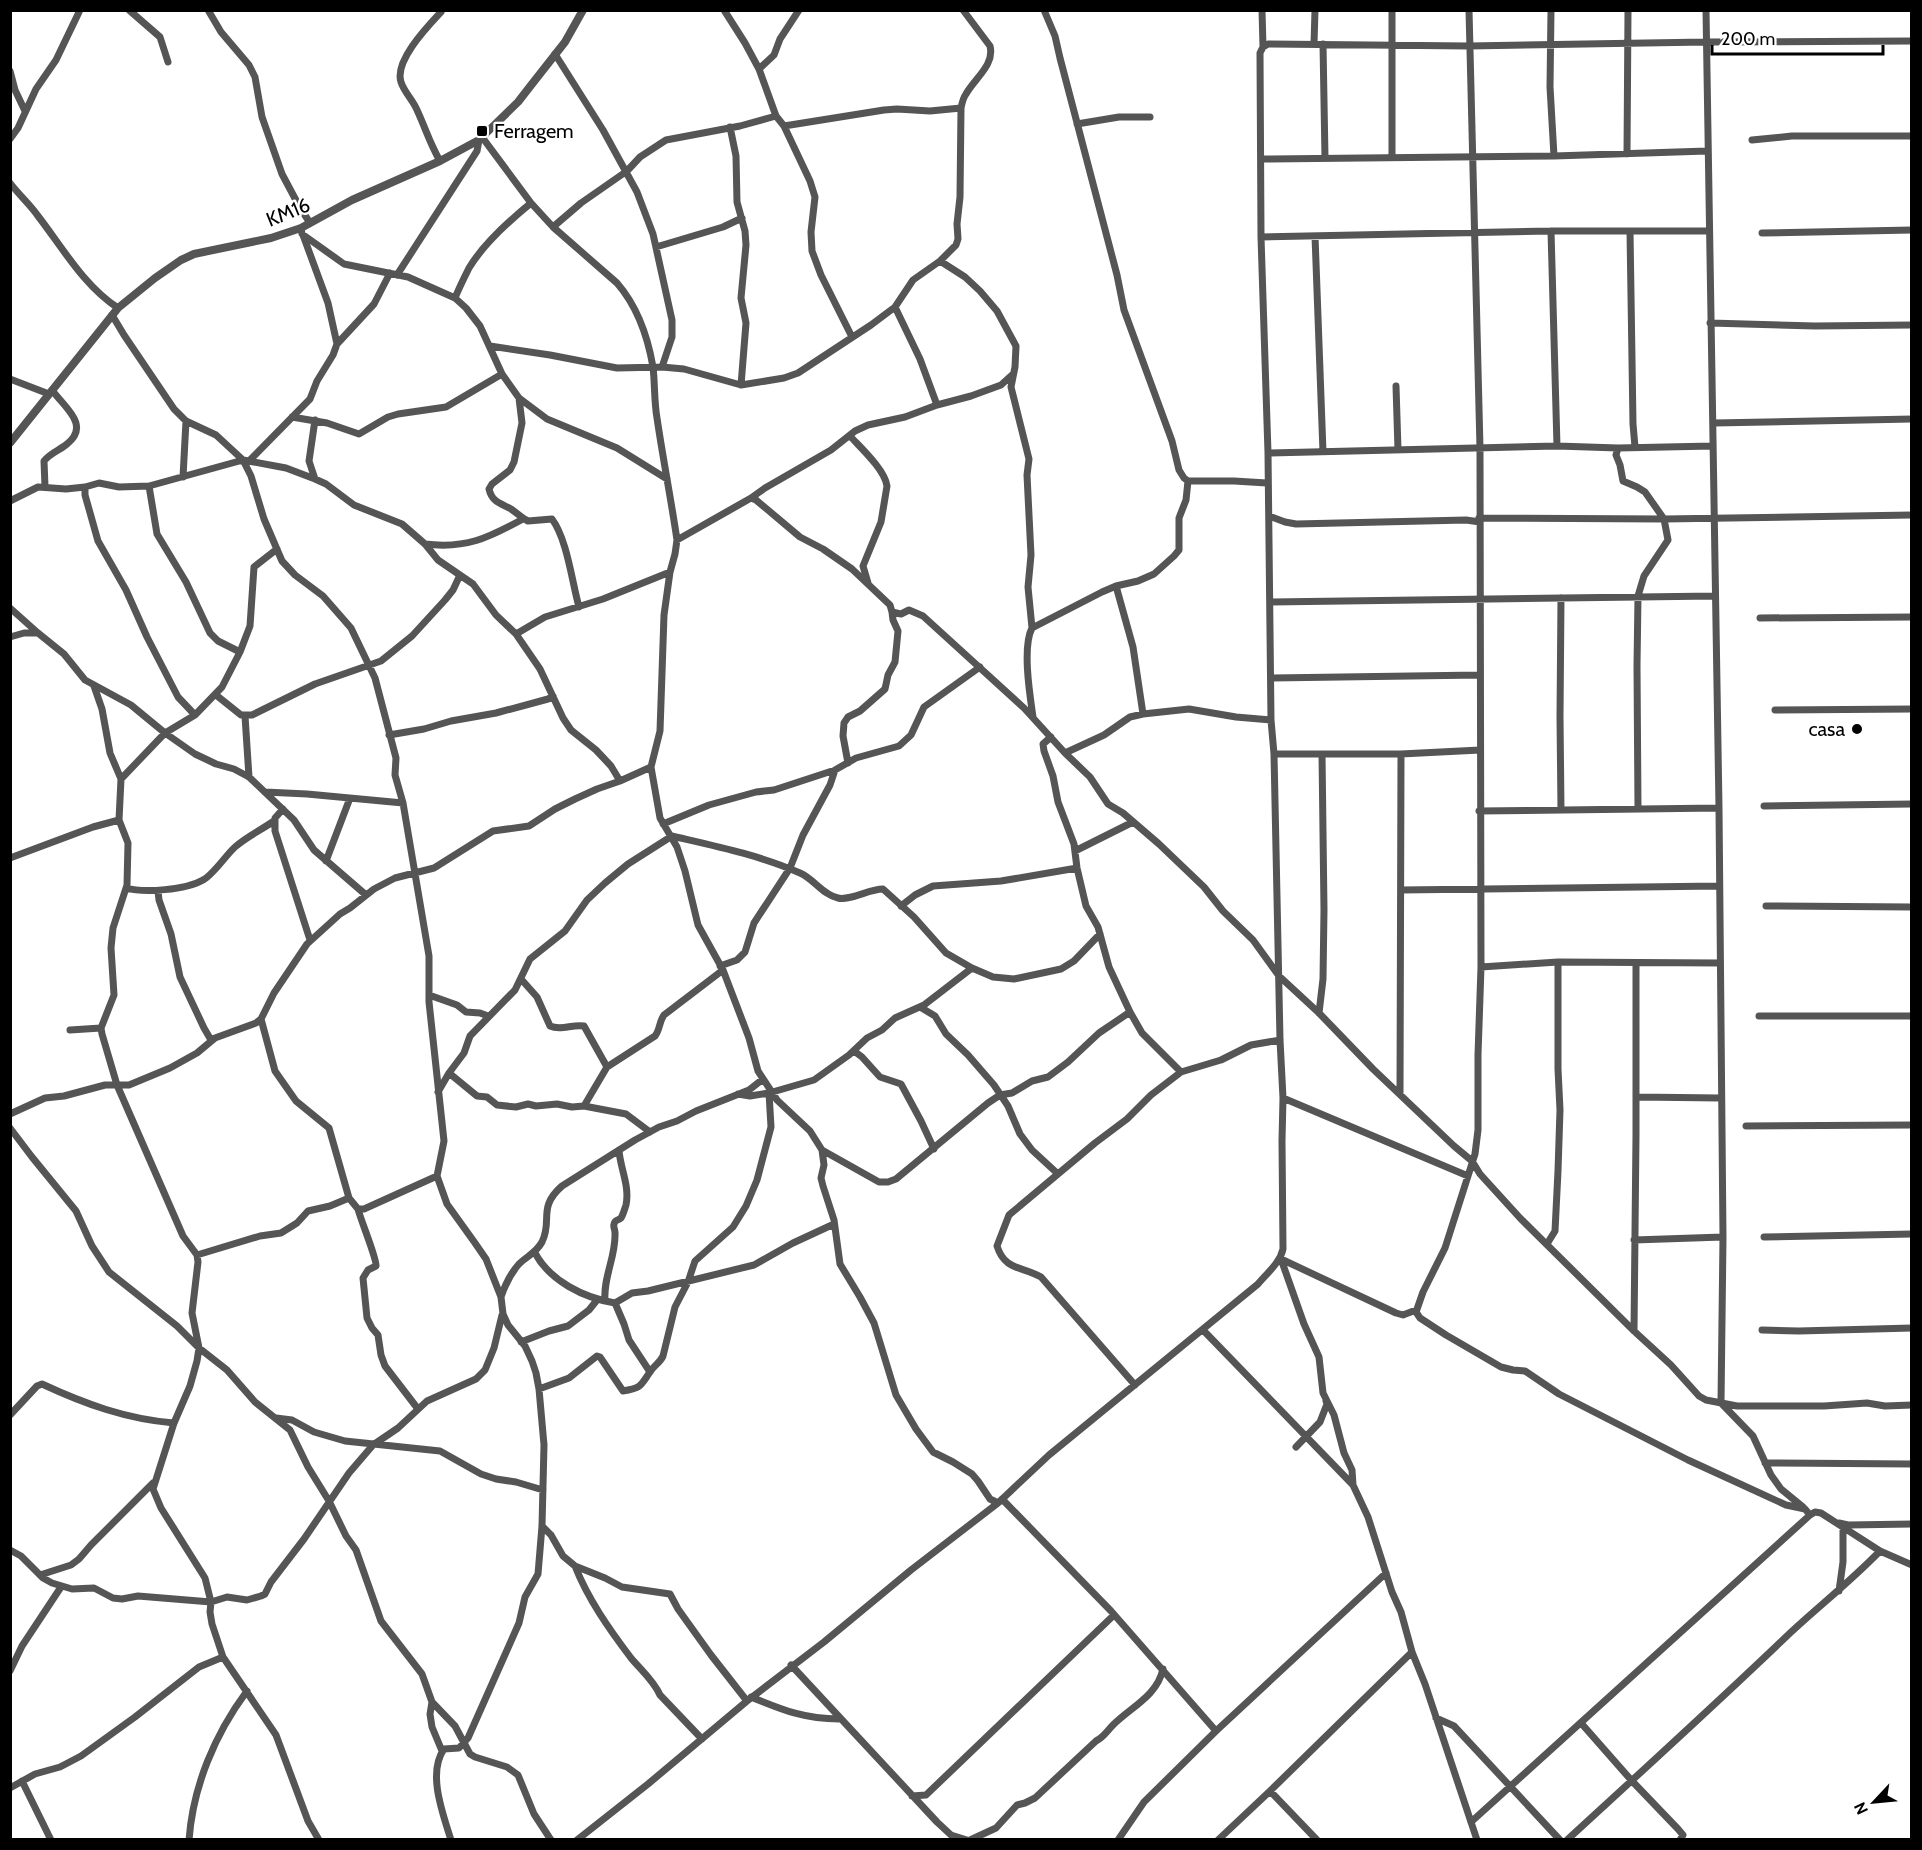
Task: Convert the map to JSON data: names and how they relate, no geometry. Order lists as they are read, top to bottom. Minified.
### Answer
{"streets":{"street":["KM16"]},"places":{"transit":["Ferragem"],"other":["casa"]},"scale_bar":"200 m","north":"bottom left"}
